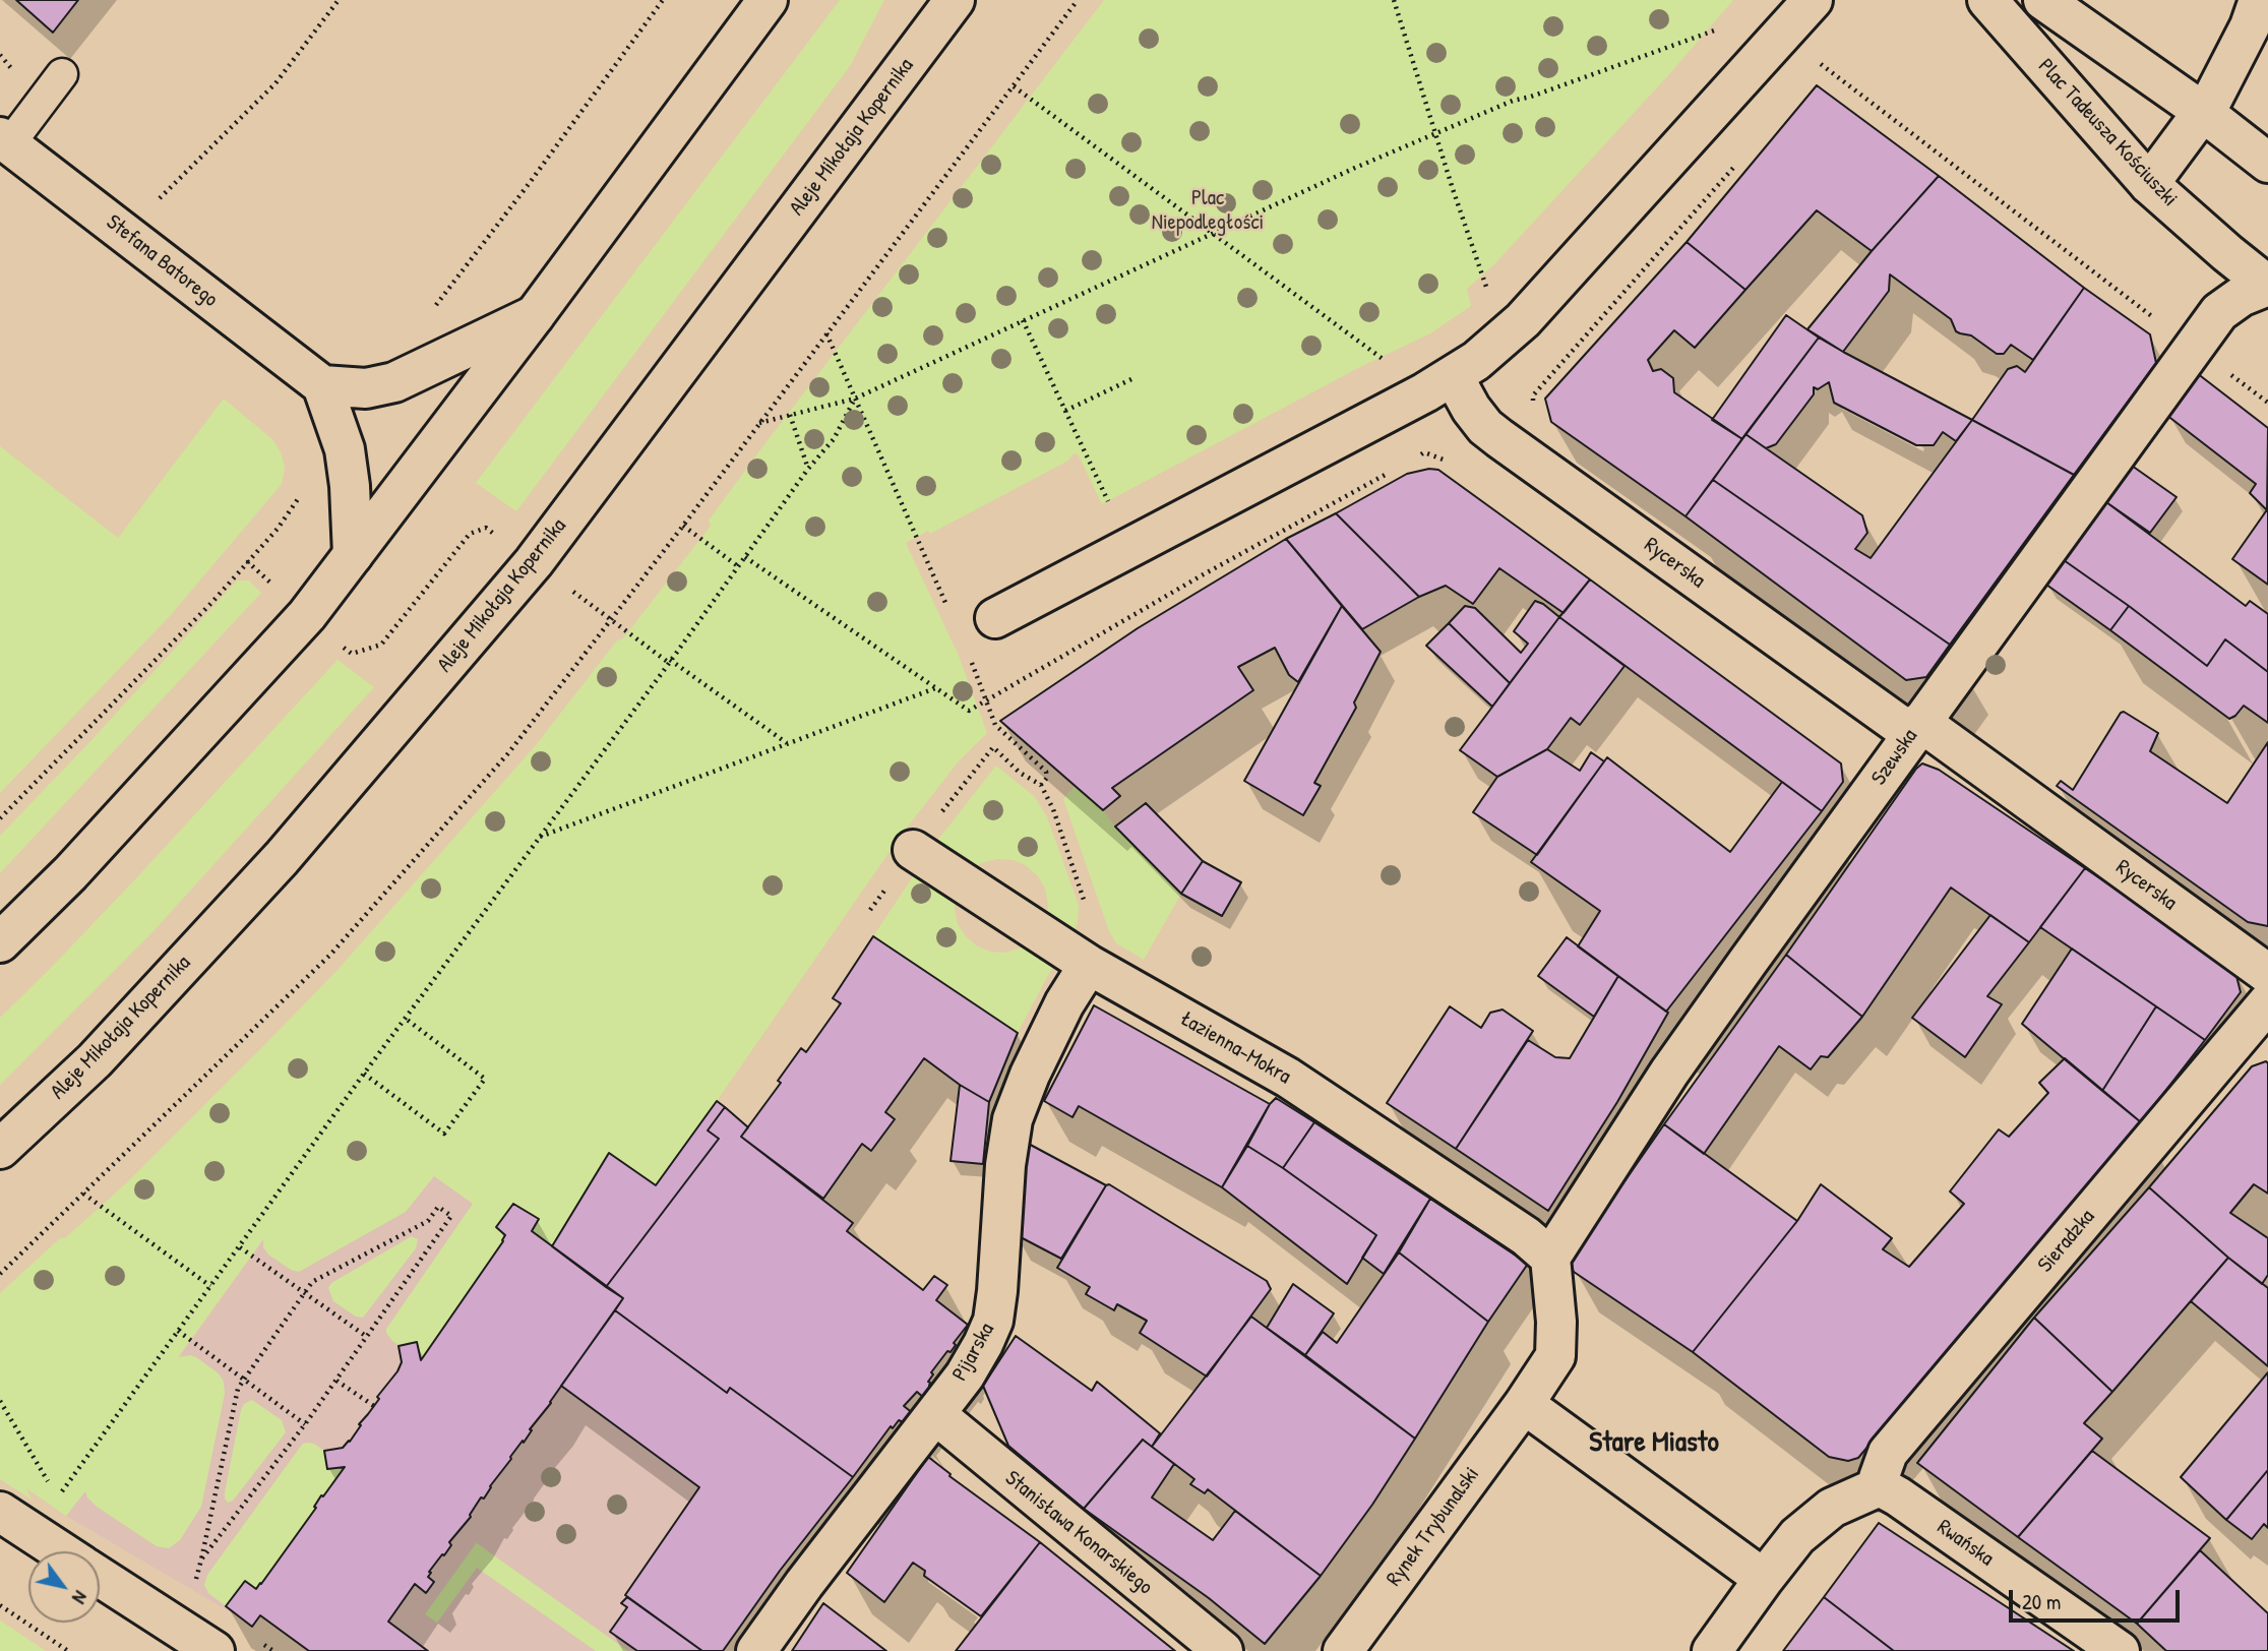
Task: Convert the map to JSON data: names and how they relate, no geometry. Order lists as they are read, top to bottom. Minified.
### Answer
{"streets":{"street":["Plac Tadeusza Kościuszki","Aleje Mikołaja Kopernika","Stefana Batorego","Rycerska","Szewska","Łazienna-Mokra","Sieradzka","Pijarska","Rynek Trybunalski","Stanisława Konarskiego","Rwańska"]},"crossings":[["Plac Tadeusza Kościuszki","Szewska"],["Rycerska","Szewska"],["Szewska","Łazienna-Mokra"],["Szewska","Rynek Trybunalski"],["Łazienna-Mokra","Pijarska"],["Łazienna-Mokra","Rynek Trybunalski"],["Sieradzka","Rwańska"],["Pijarska","Stanisława Konarskiego"]],"districts":["Stare Miasto"],"parks":["Plac Niepodległości"],"scale_bar":"20 m","north":"bottom right"}
